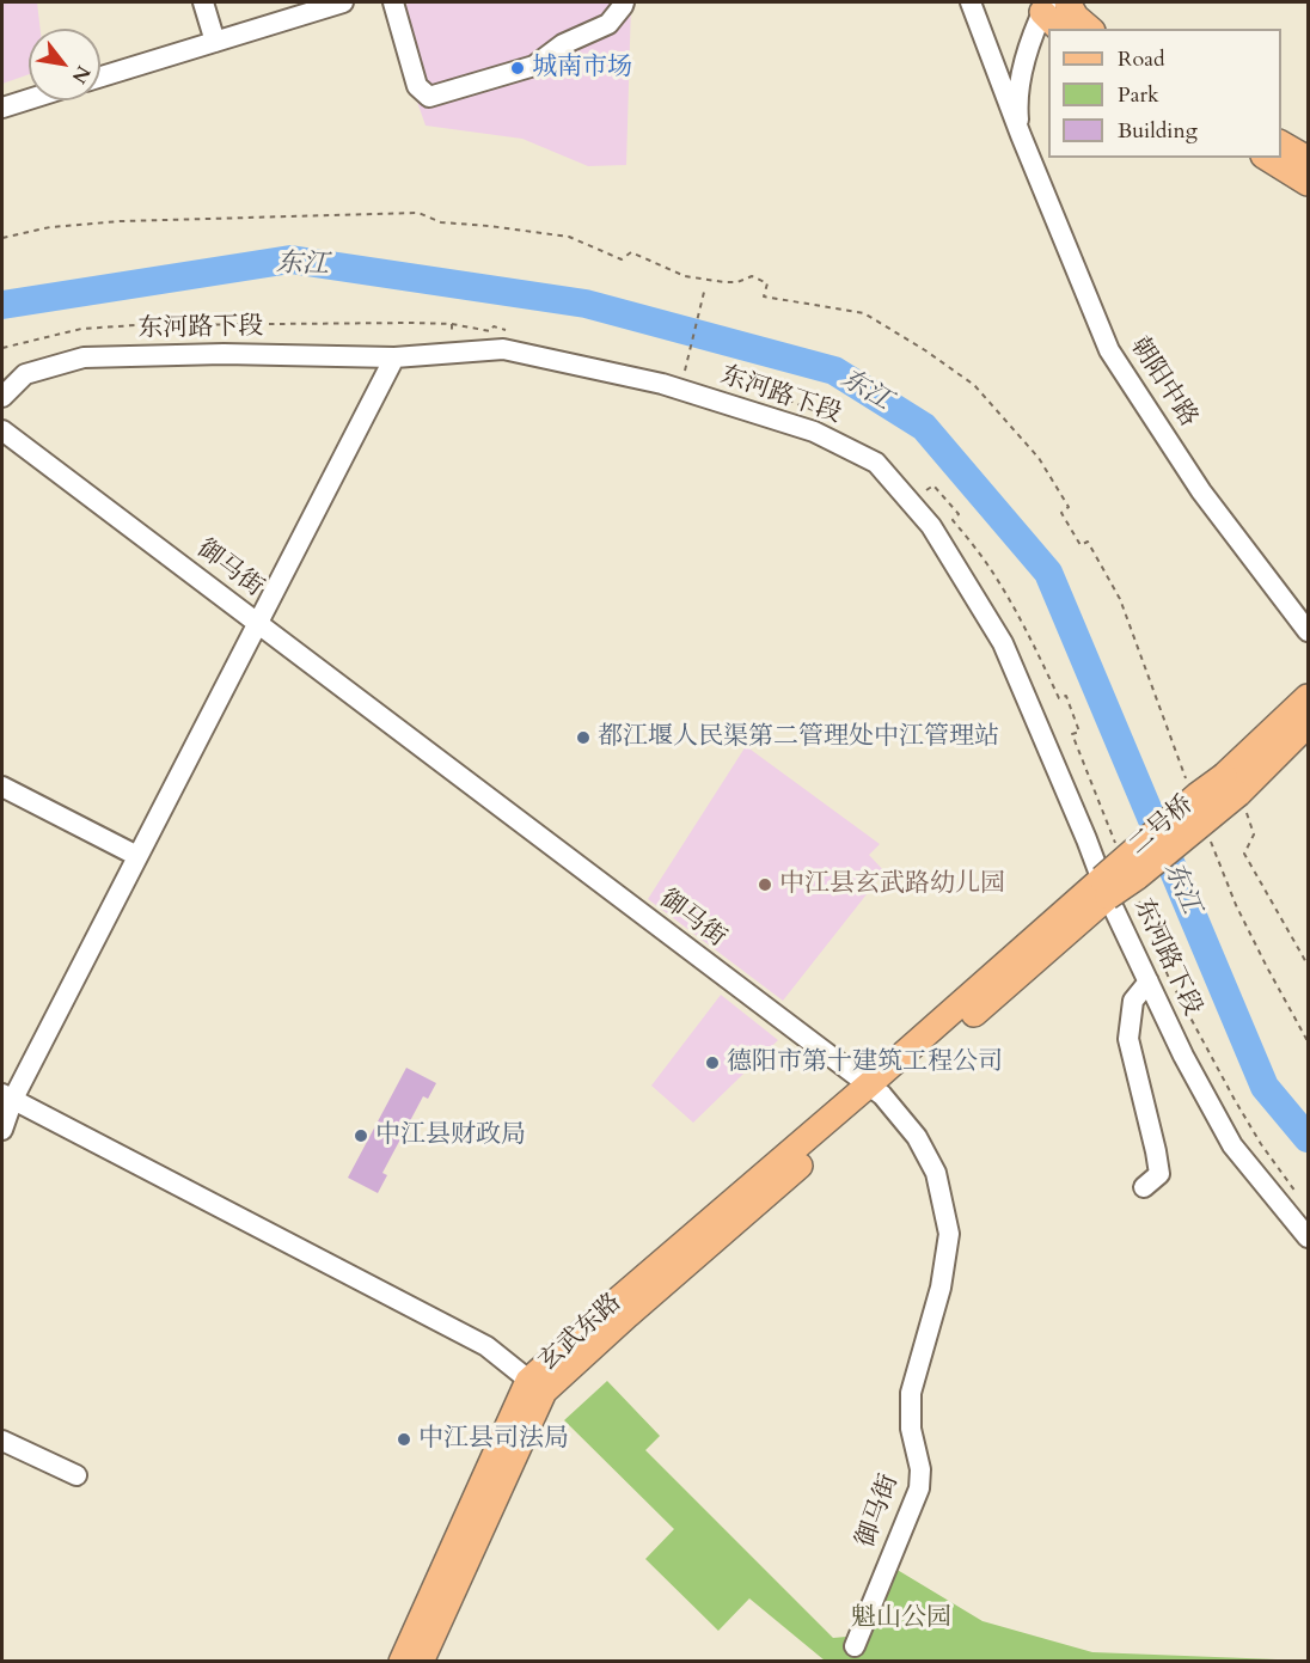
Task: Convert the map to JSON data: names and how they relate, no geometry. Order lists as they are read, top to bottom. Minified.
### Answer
{"streets":{"main road":["二号桥","玄武东路"],"street":["东河路下段","朝阳中路","御马街"]},"crossings":[["东河路下段","二号桥"],["御马街","二号桥"],["御马街","玄武东路"],["二号桥","玄武东路"]],"water":["东江"],"parks":["魁山公园"],"places":["城南市场","都江堰人民渠第二管理处中江管理站","中江县玄武路幼儿园","德阳市第十建筑工程公司","中江县财政局","中江县司法局"],"legend":["Road","Park","Building"],"north":"bottom right"}
